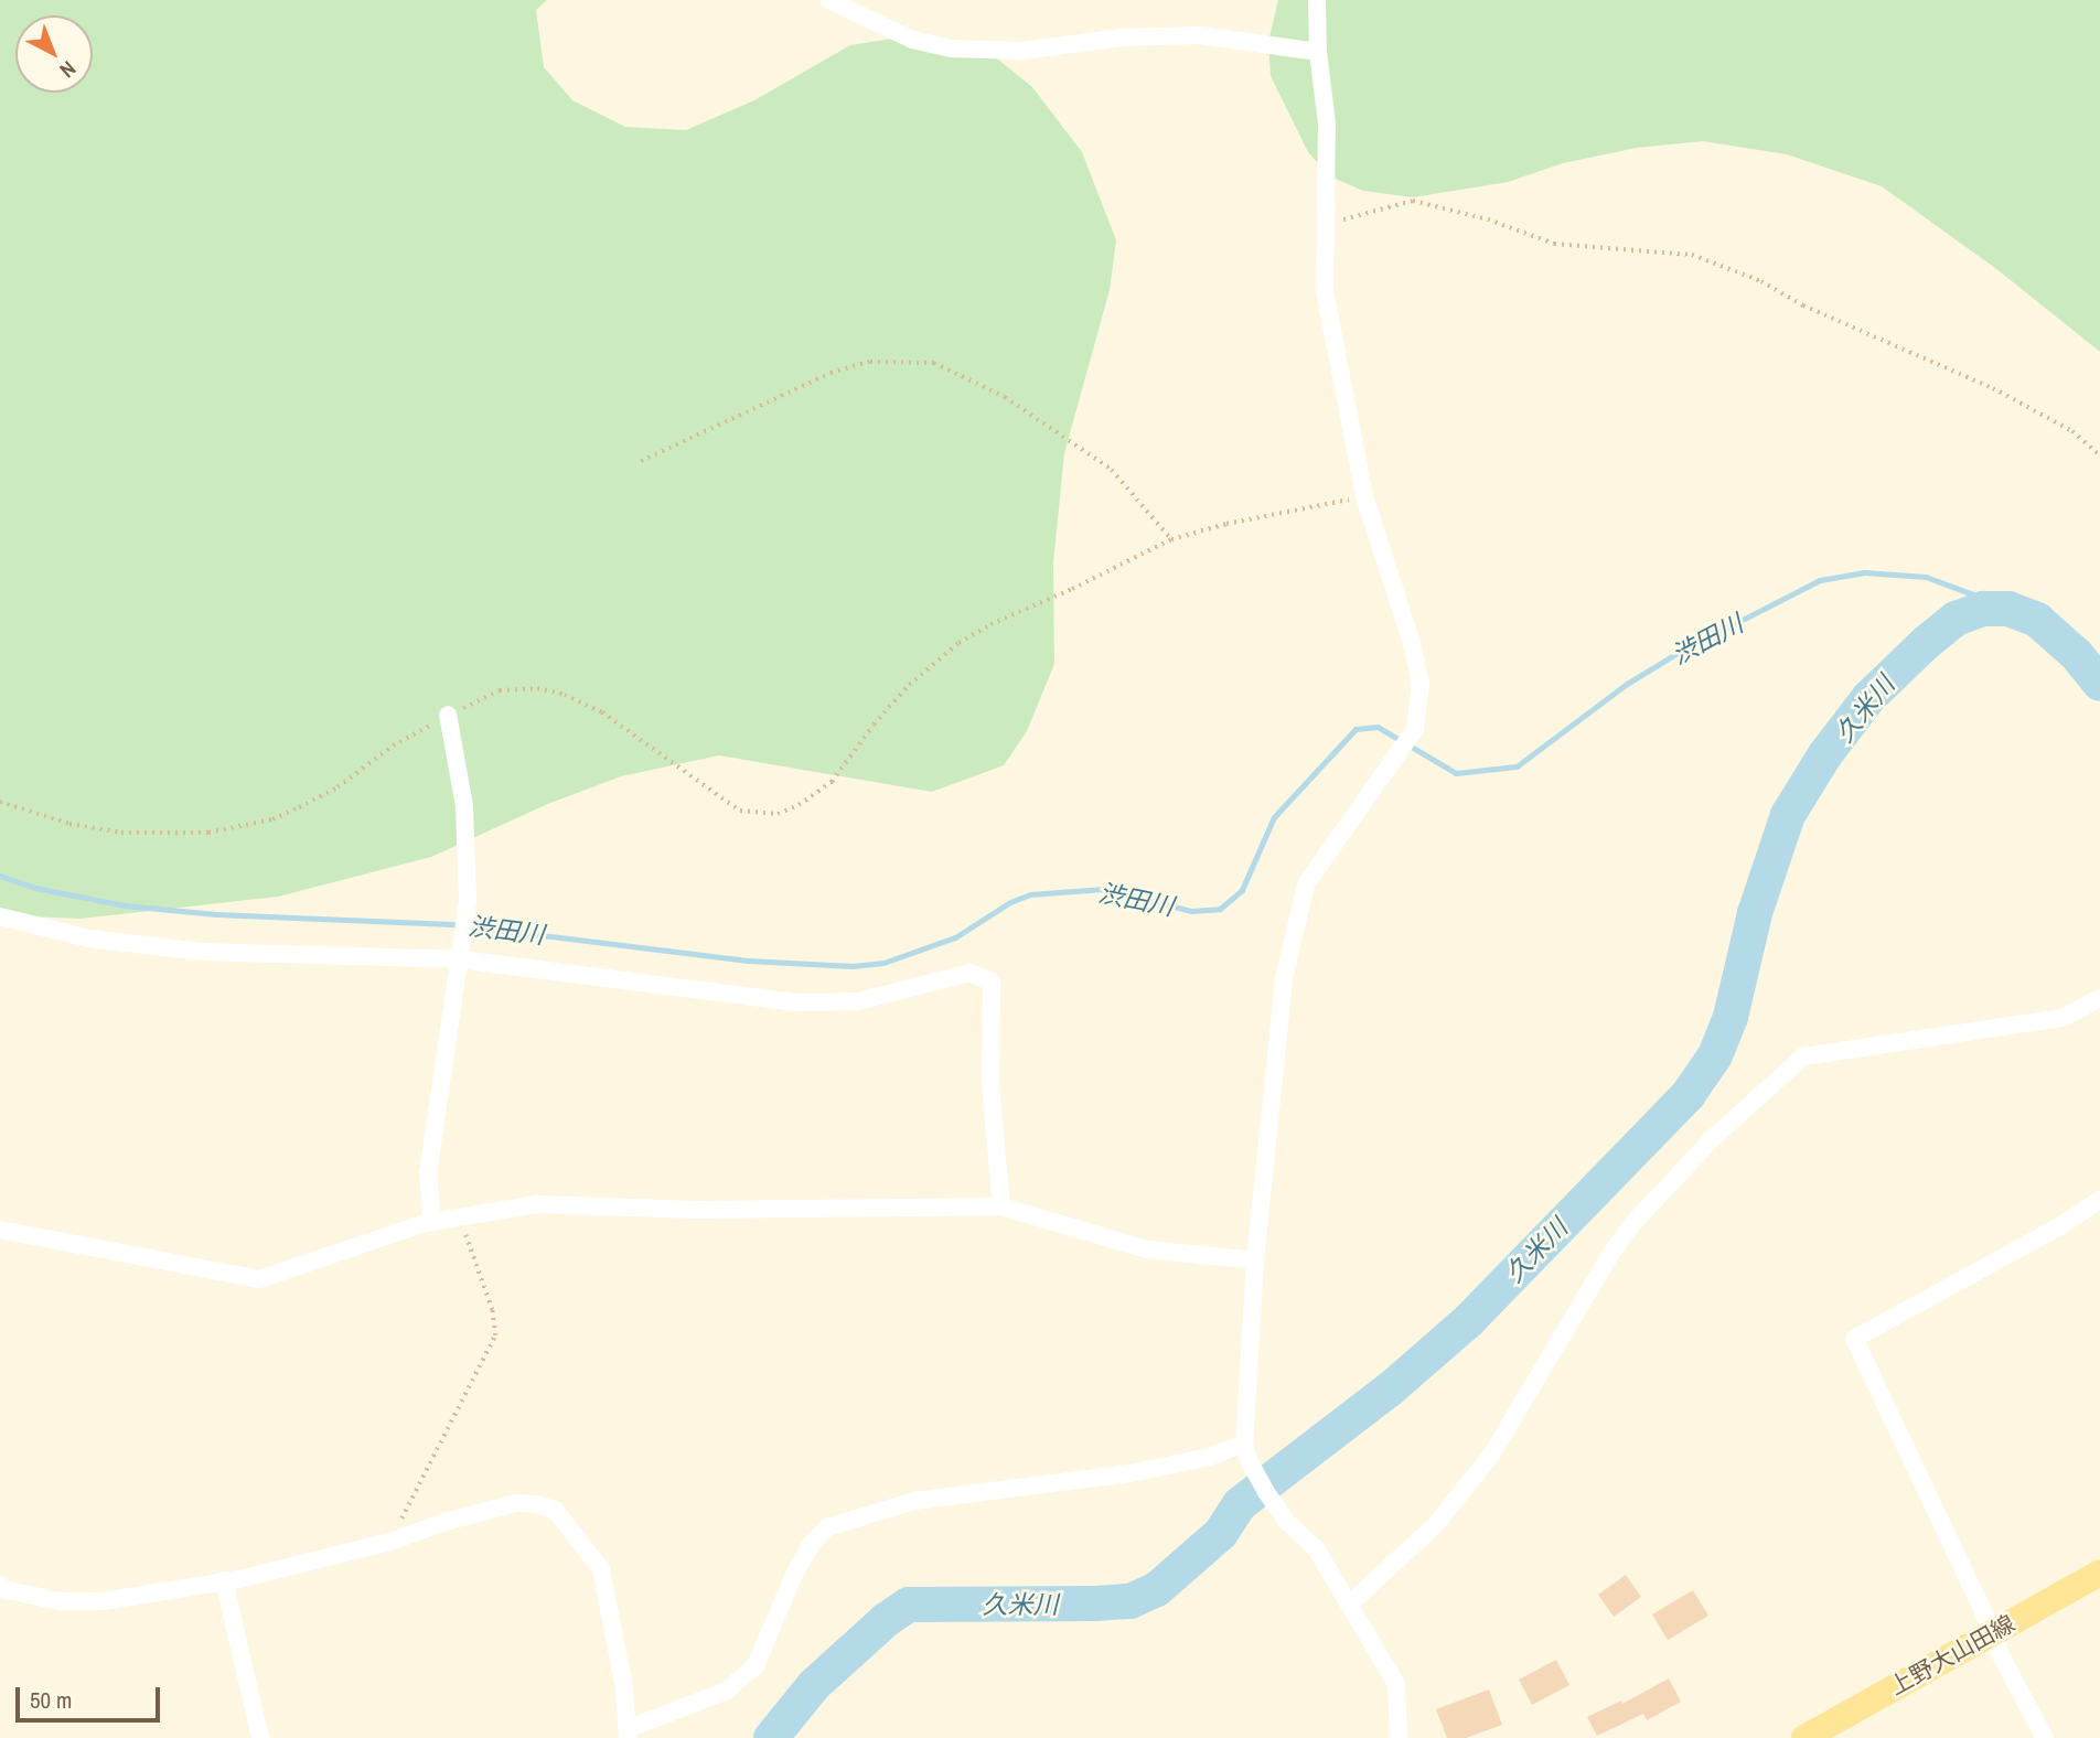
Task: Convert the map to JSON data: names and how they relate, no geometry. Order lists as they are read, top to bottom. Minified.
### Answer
{"streets":{"main road":["上野大山田線"]},"water":["渋田川","久米川"],"scale_bar":"50 m","north":"bottom right"}
